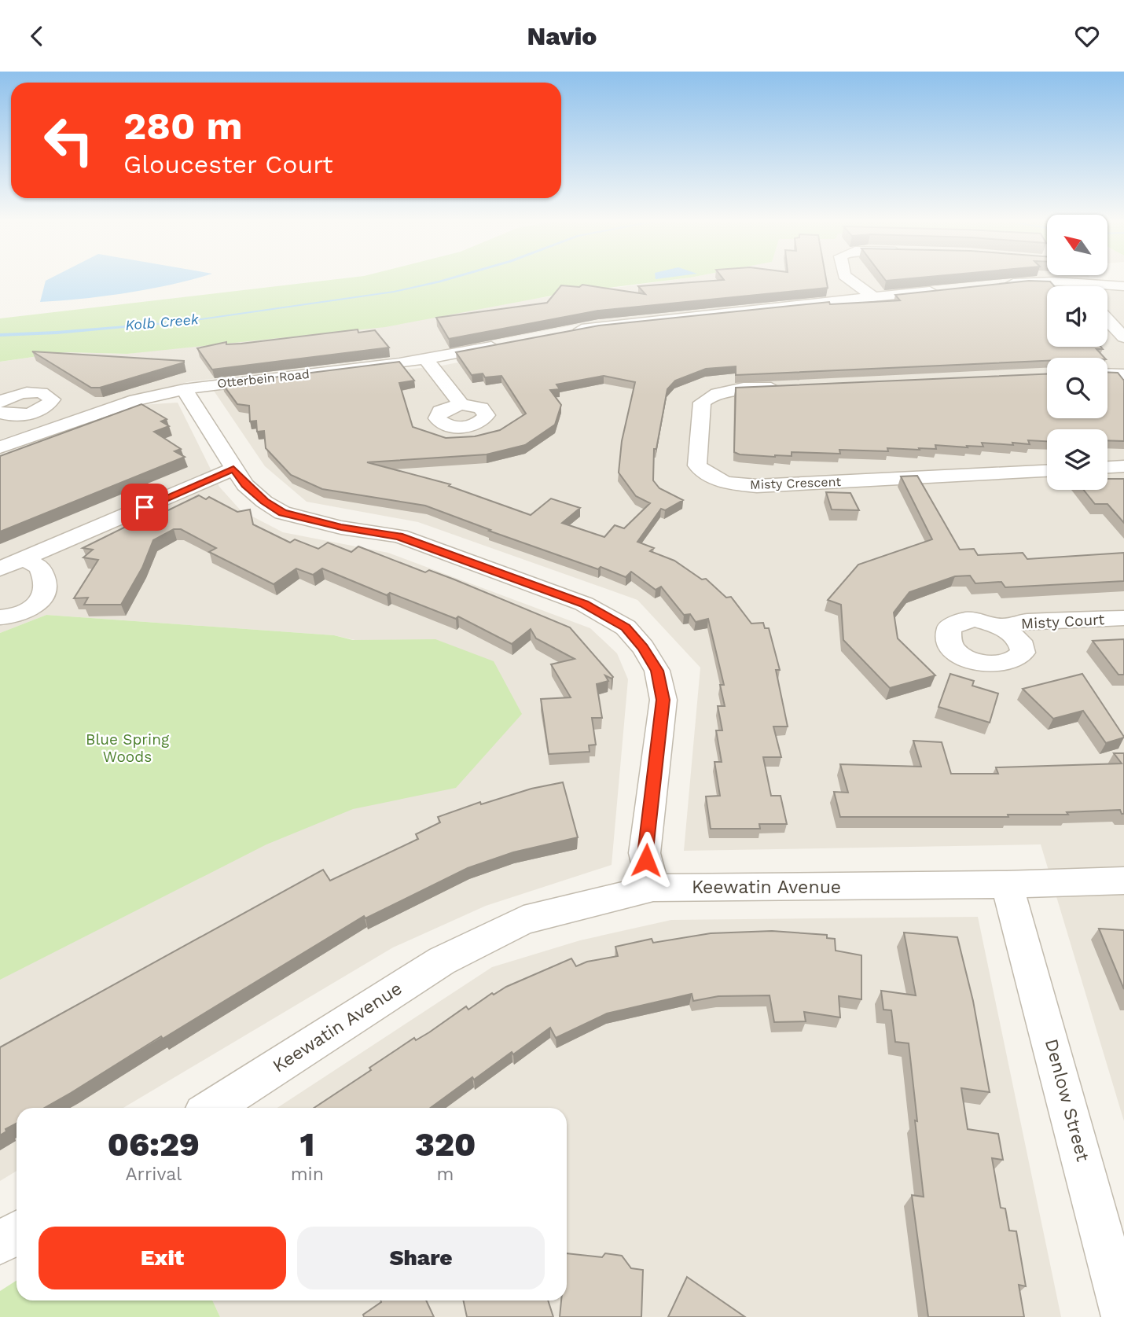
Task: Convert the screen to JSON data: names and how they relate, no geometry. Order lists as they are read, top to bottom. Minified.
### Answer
{"streets":{"street":["Otterbein Road","Misty Crescent","Misty Court","Keewatin Avenue","Denlow Street"]},"crossings":[["Keewatin Avenue","Denlow Street"]],"water":["Kolb Creek"],"parks":["Blue Spring Woods"],"north":"top left","page":{"header":"Navio","turn":["280 m","Gloucester Court"],"eta":["06:29","Arrival","1","min","320","m"],"buttons":["Exit","Share"]}}
